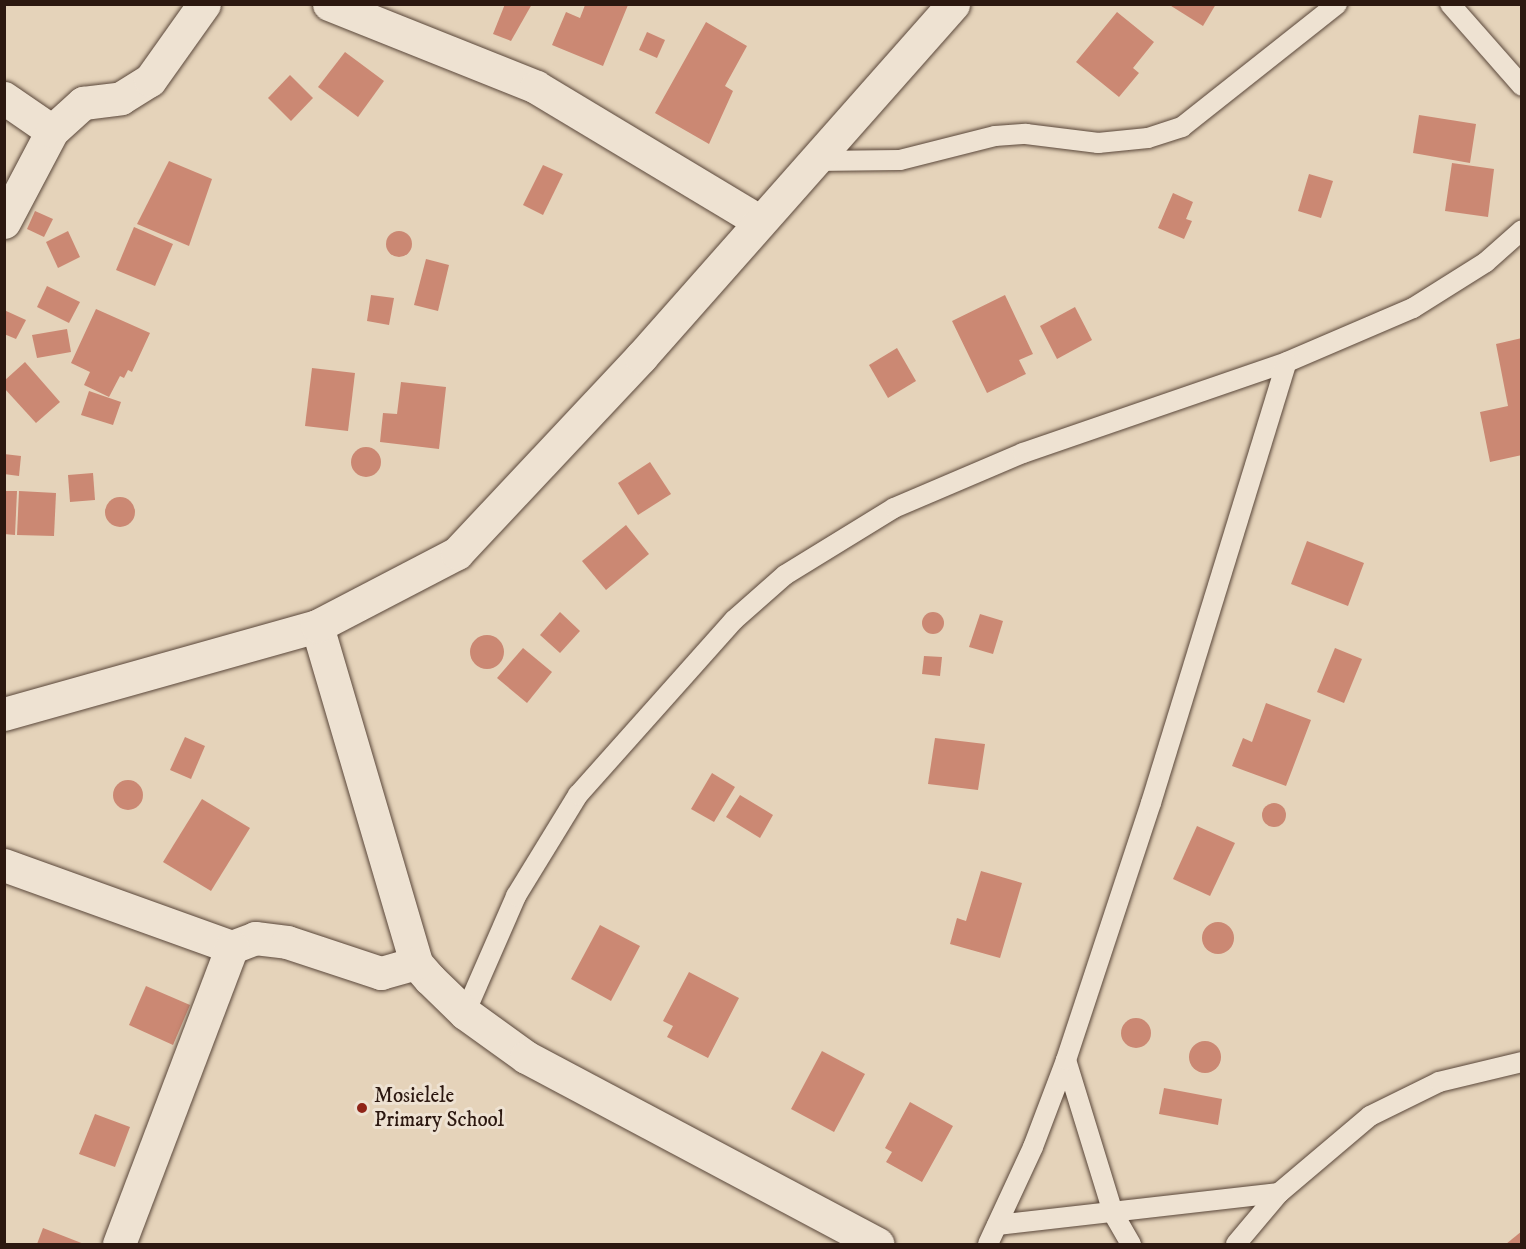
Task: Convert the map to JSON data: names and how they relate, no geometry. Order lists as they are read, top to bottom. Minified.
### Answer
{"places":["Mosielele Primary School"]}
